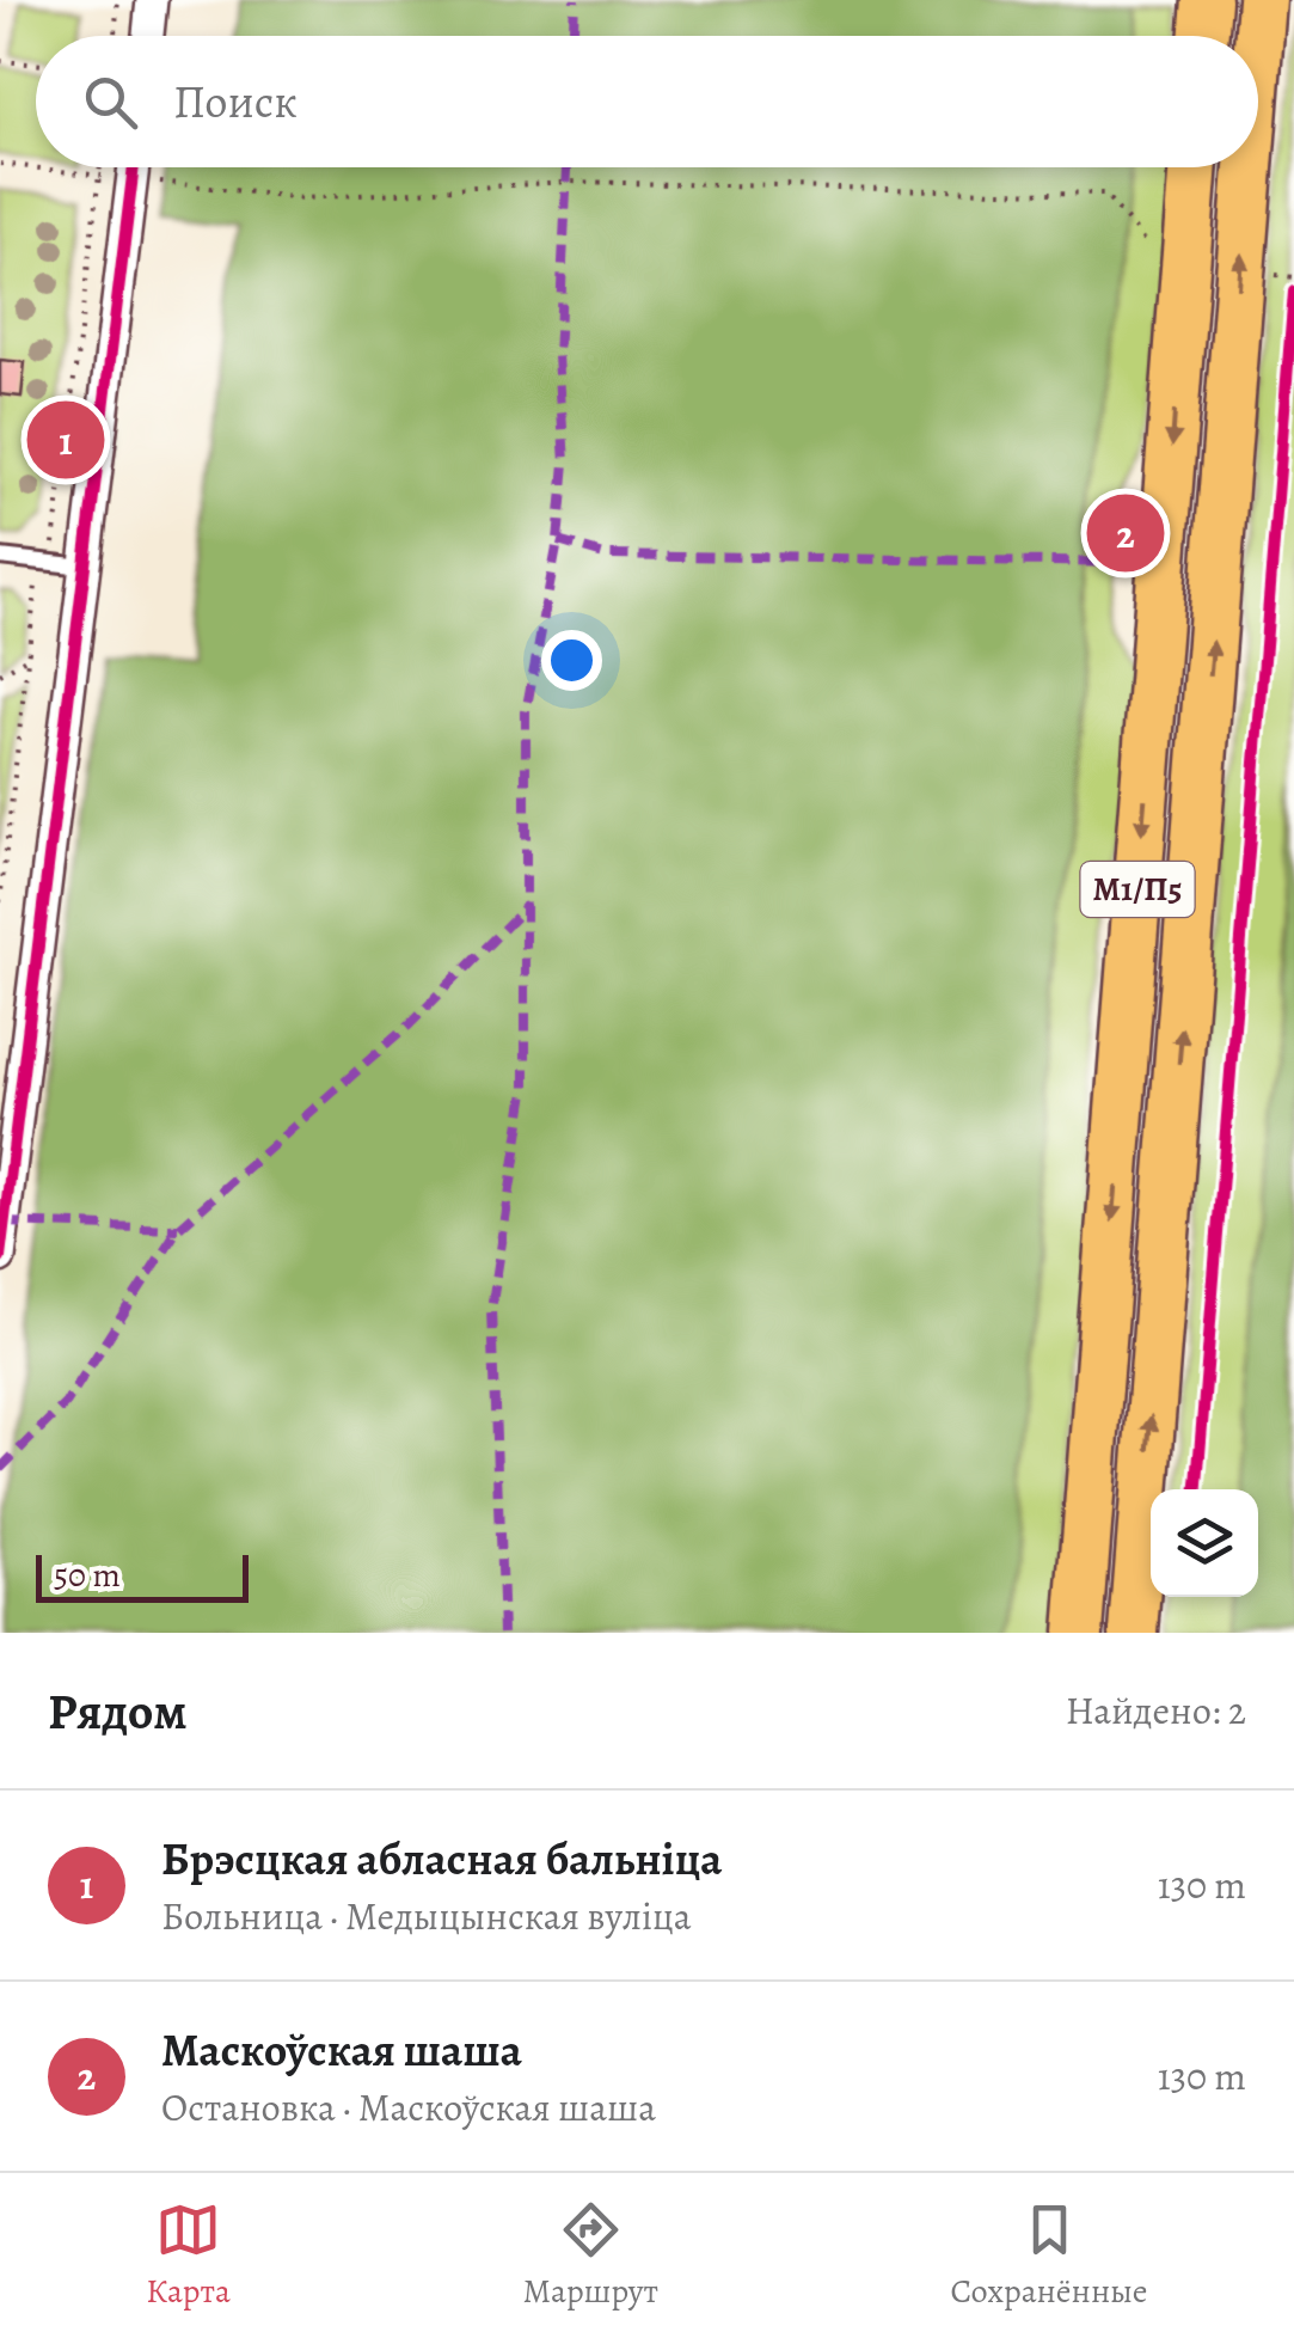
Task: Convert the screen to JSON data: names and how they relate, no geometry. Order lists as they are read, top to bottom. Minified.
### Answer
{"streets":{"highway":["М1/П5"]},"scale_bar":"50 m","page":{"search":"Поиск","pins":["1","2"],"scale":"50 m","heading":["Рядом","Найдено: 2"],"list":[{"mark":"1","name":"Брэсцкая абласная бальніца","note":"Больница · Медыцынская вуліца","value":"130 m"},{"mark":"2","name":"Маскоўская шаша","note":"Остановка · Маскоўская шаша","value":"130 m"}],"nav":["Карта","Маршрут","Сохранённые"]}}
